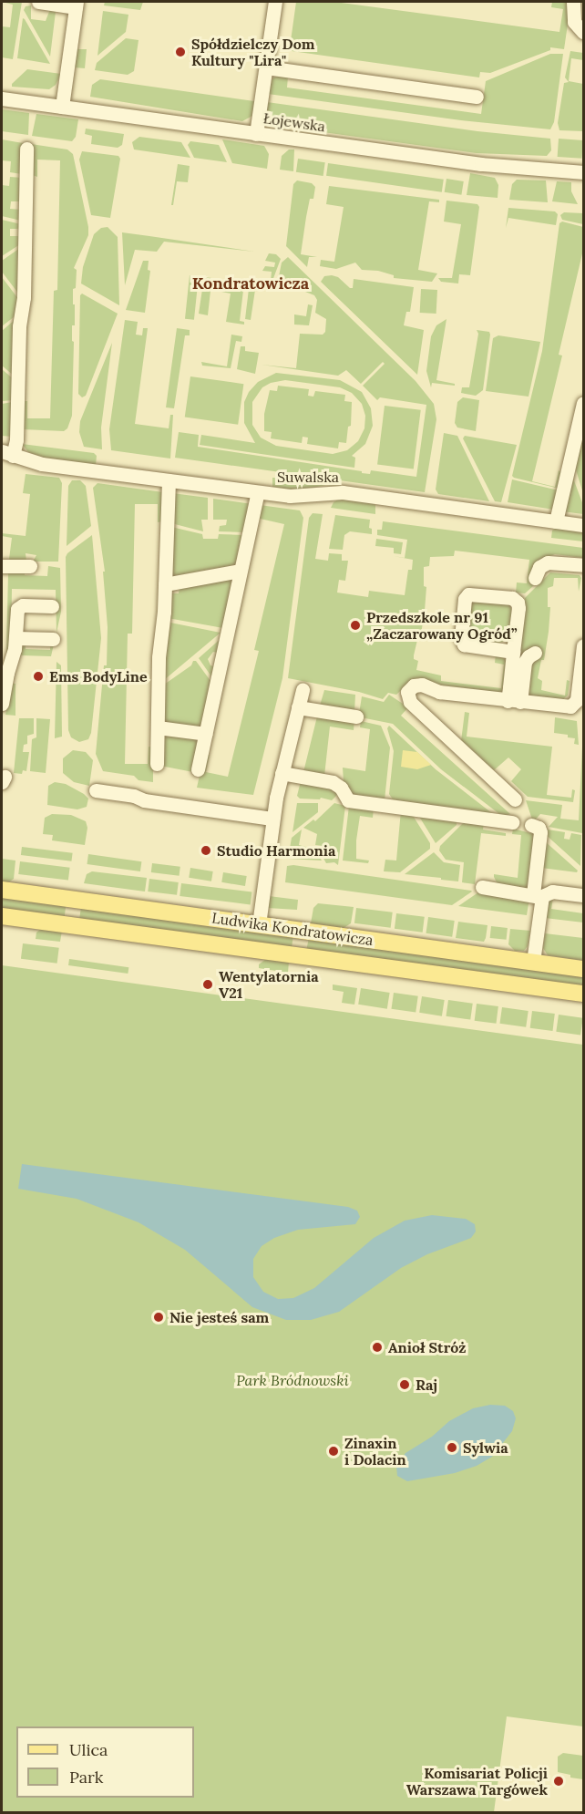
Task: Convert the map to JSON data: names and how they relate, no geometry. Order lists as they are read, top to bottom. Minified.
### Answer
{"streets":{"main road":["Ludwika Kondratowicza"],"street":["Łojewska","Suwalska"]},"districts":["Kondratowicza"],"parks":["Park Bródnowski"],"places":["Spółdzielczy Dom Kultury \"Lira\"","Przedszkole nr 91 „Zaczarowany Ogród”","Ems BodyLine","Studio Harmonia","Wentylatornia V21","Nie jesteś sam","Anioł Stróż","Raj","Sylwia","Zinaxin i Dolacin","Komisariat Policji Warszawa Targówek"],"legend":["Ulica","Park"]}
